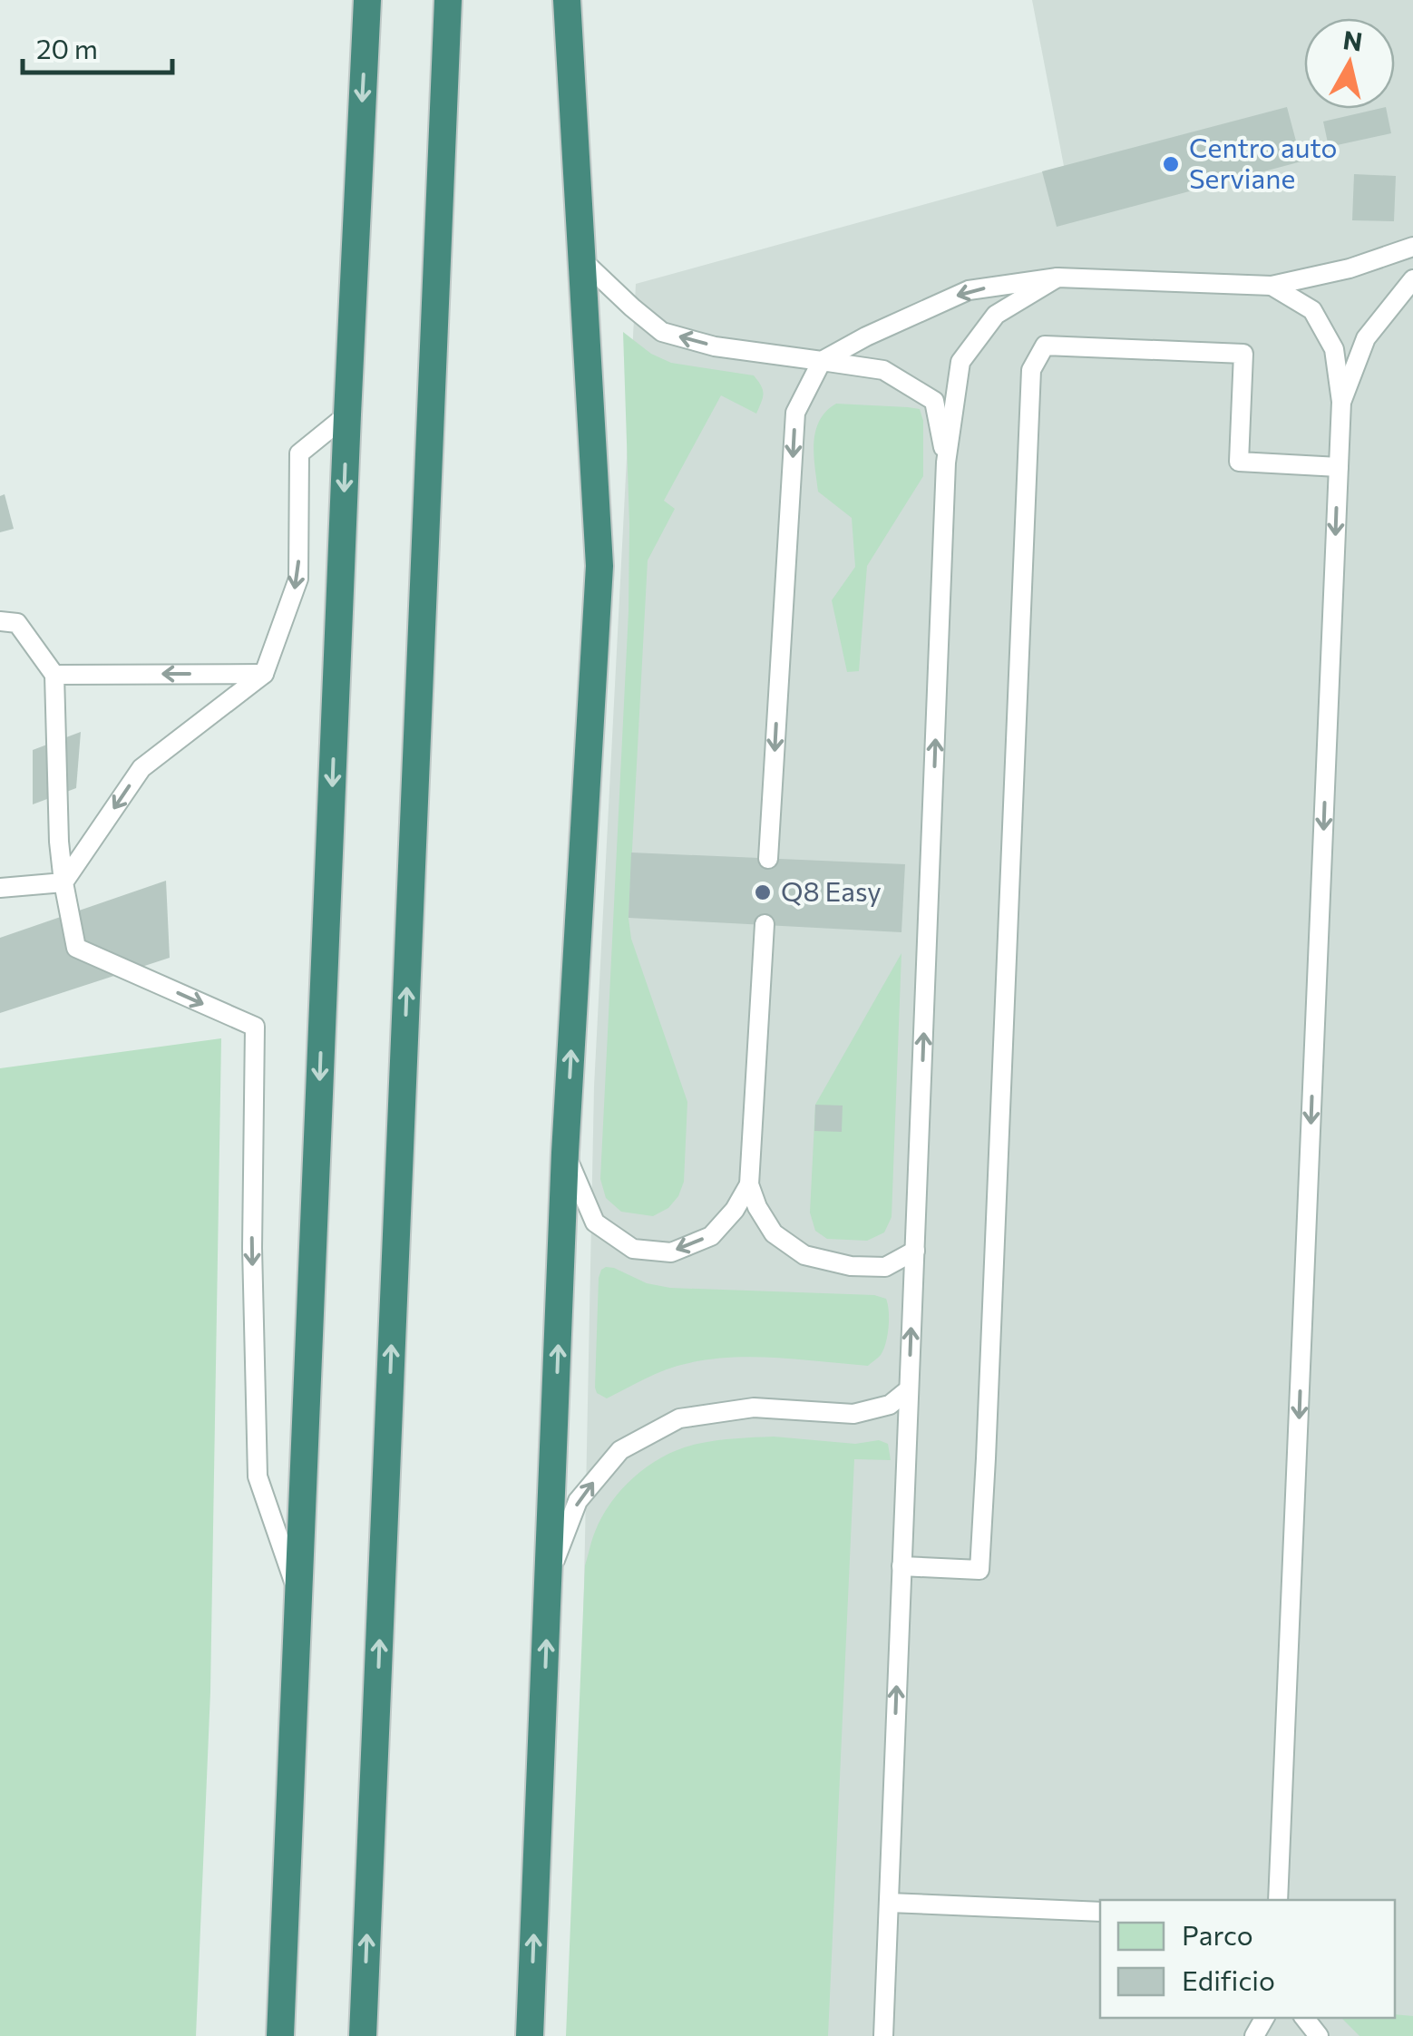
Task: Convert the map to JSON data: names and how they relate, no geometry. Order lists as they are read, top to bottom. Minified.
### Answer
{"places":["Centro auto Serviane","Q8 Easy"],"legend":["Parco","Edificio"],"scale_bar":"20 m","north":"top"}
